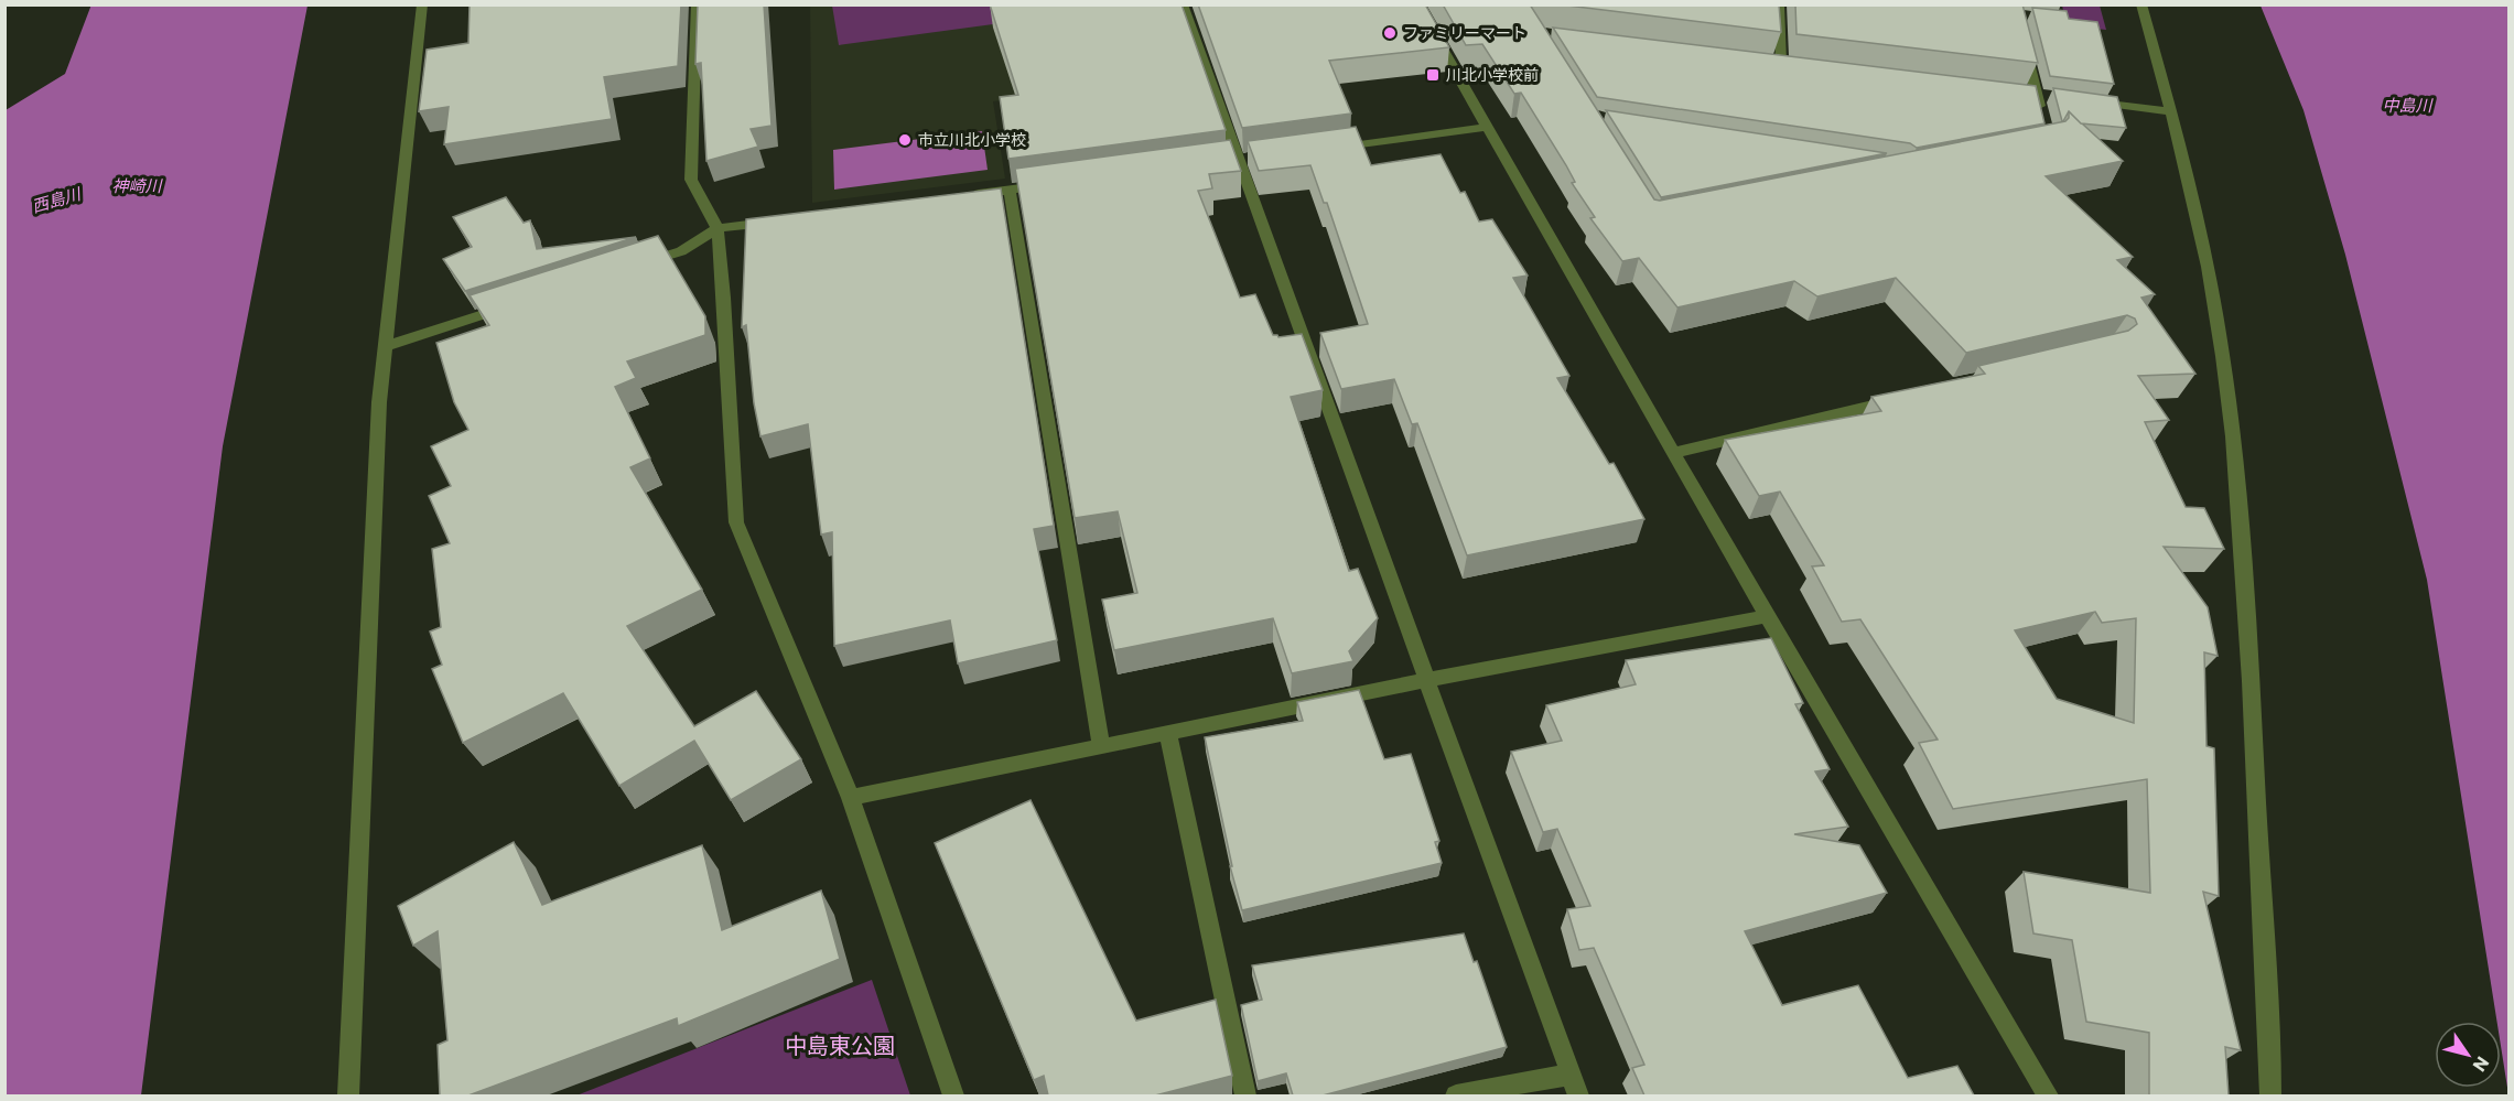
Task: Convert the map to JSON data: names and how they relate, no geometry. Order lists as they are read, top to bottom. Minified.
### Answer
{"water":["中島川","神崎川","西島川"],"parks":["中島東公園"],"places":{"other":["ファミリーマート","市立川北小学校"],"transit":["川北小学校前"]},"north":"bottom right"}
